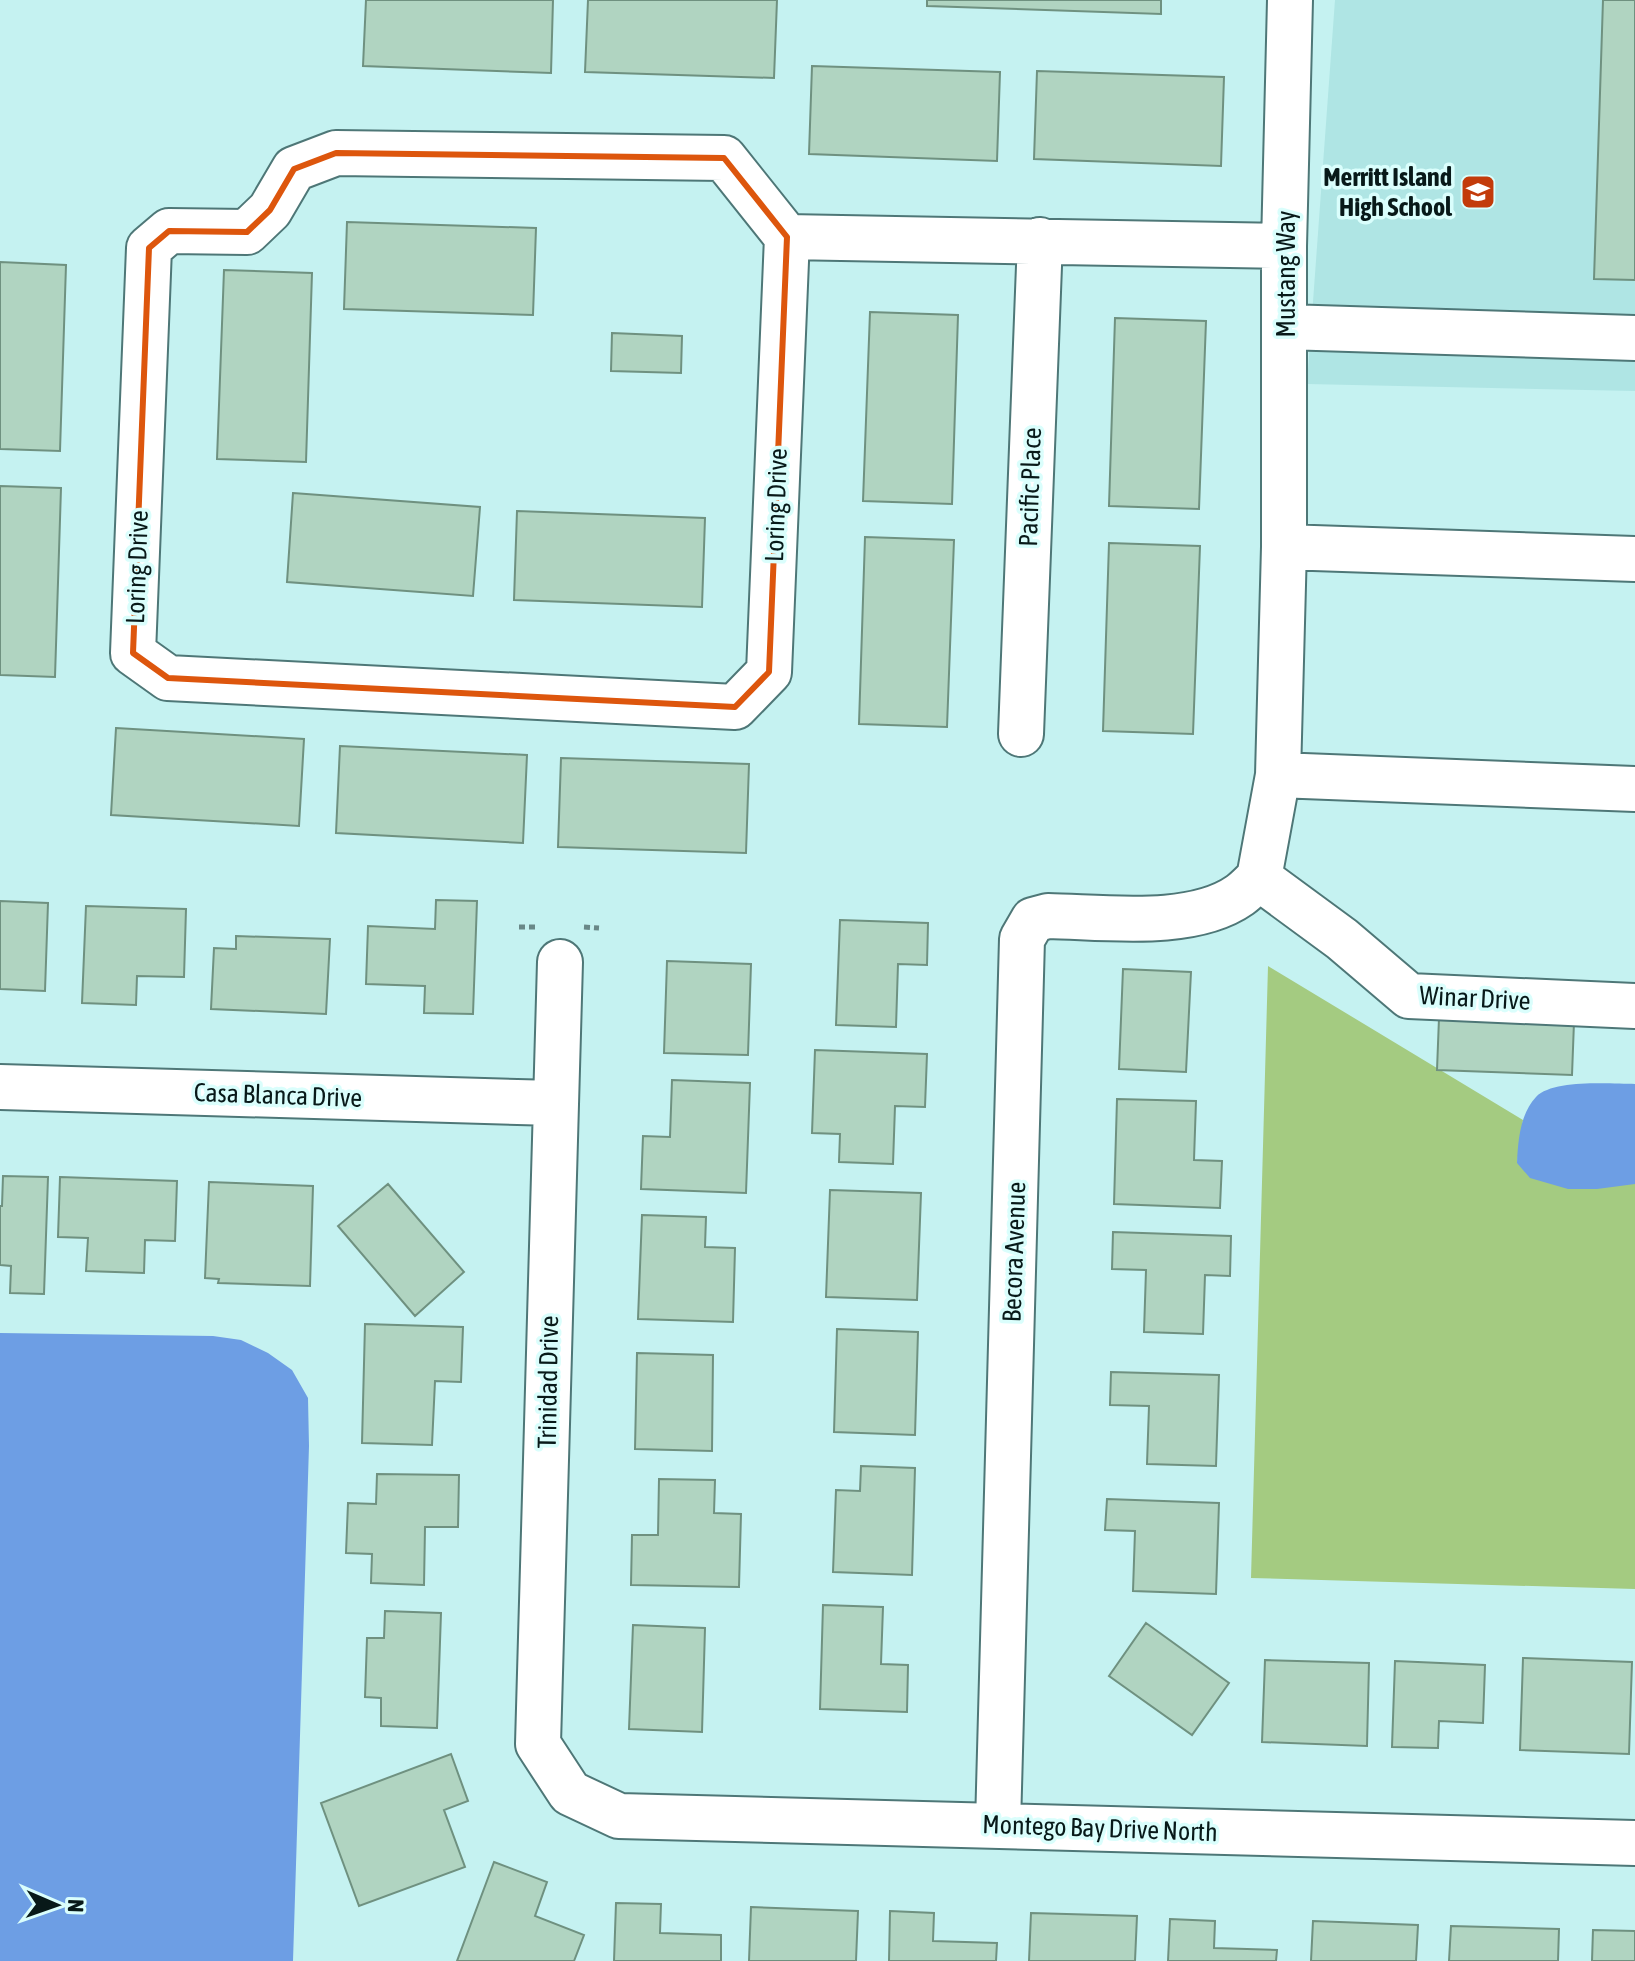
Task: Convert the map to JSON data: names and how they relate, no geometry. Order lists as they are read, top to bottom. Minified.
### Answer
{"streets":{"street":["Mustang Way","Pacific Place","Loring Drive","Winar Drive","Casa Blanca Drive","Becora Avenue","Trinidad Drive","Montego Bay Drive North"]},"crossings":[["Mustang Way","Winar Drive"],["Mustang Way","Becora Avenue"],["Winar Drive","Becora Avenue"],["Casa Blanca Drive","Trinidad Drive"],["Becora Avenue","Montego Bay Drive North"],["Trinidad Drive","Montego Bay Drive North"]],"places":{"school or university":["Merritt Island High School"]},"north":"right"}
